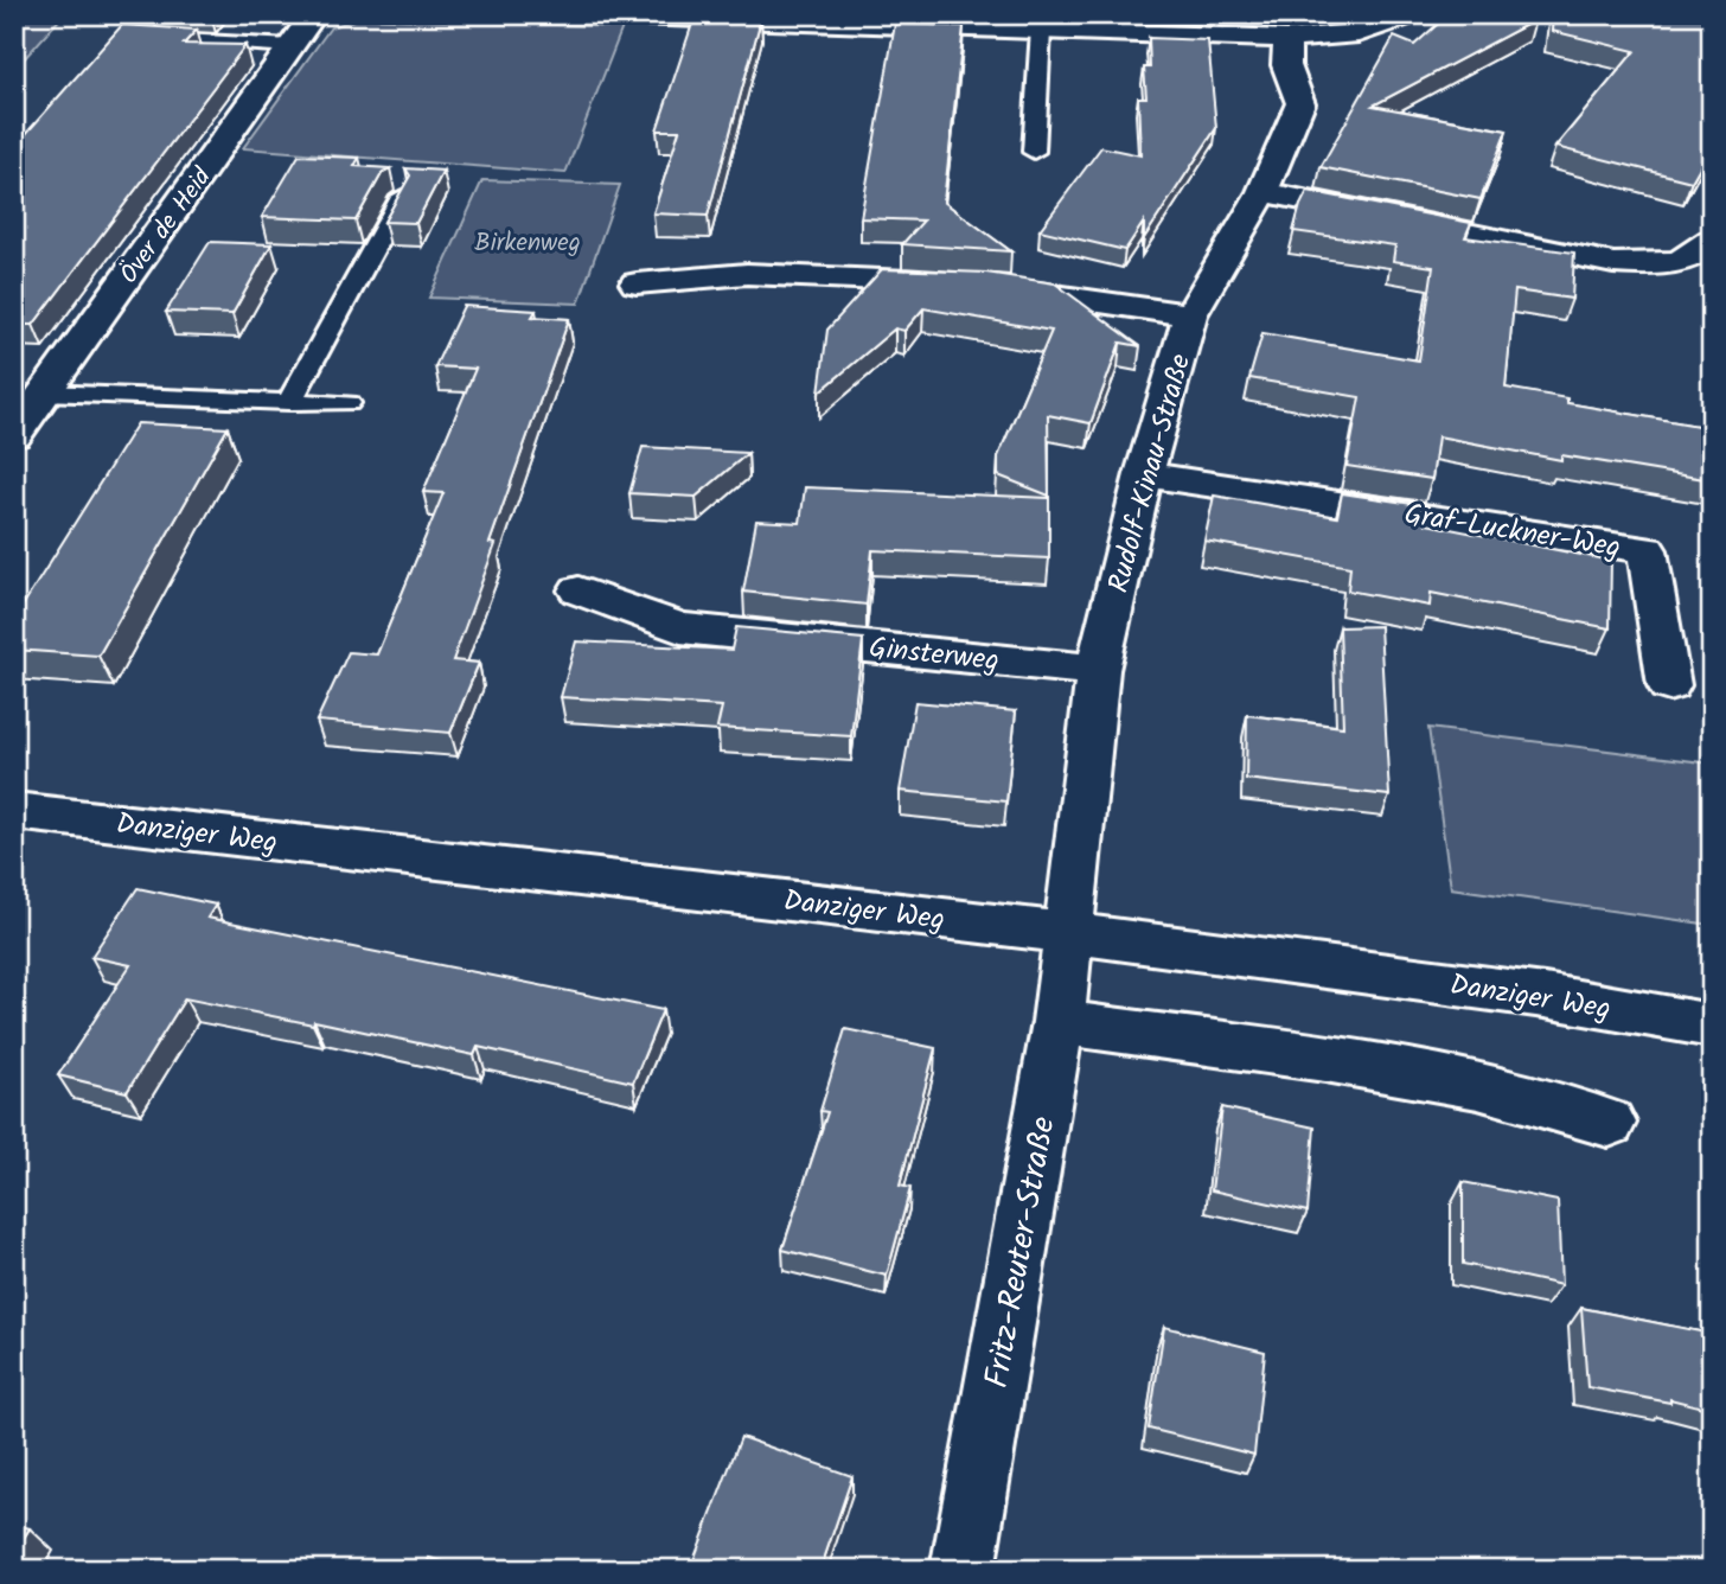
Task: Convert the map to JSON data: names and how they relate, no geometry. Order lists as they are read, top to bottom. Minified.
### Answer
{"streets":{"street":["Över de Heid","Rudolf-Kinau-Straße","Graf-Luckner-Weg","Ginsterweg","Danziger Weg","Fritz-Reuter-Straße"]},"crossings":[["Rudolf-Kinau-Straße","Graf-Luckner-Weg"],["Rudolf-Kinau-Straße","Ginsterweg"],["Rudolf-Kinau-Straße","Danziger Weg"],["Rudolf-Kinau-Straße","Fritz-Reuter-Straße"],["Danziger Weg","Fritz-Reuter-Straße"]],"parks":["Birkenweg"]}
